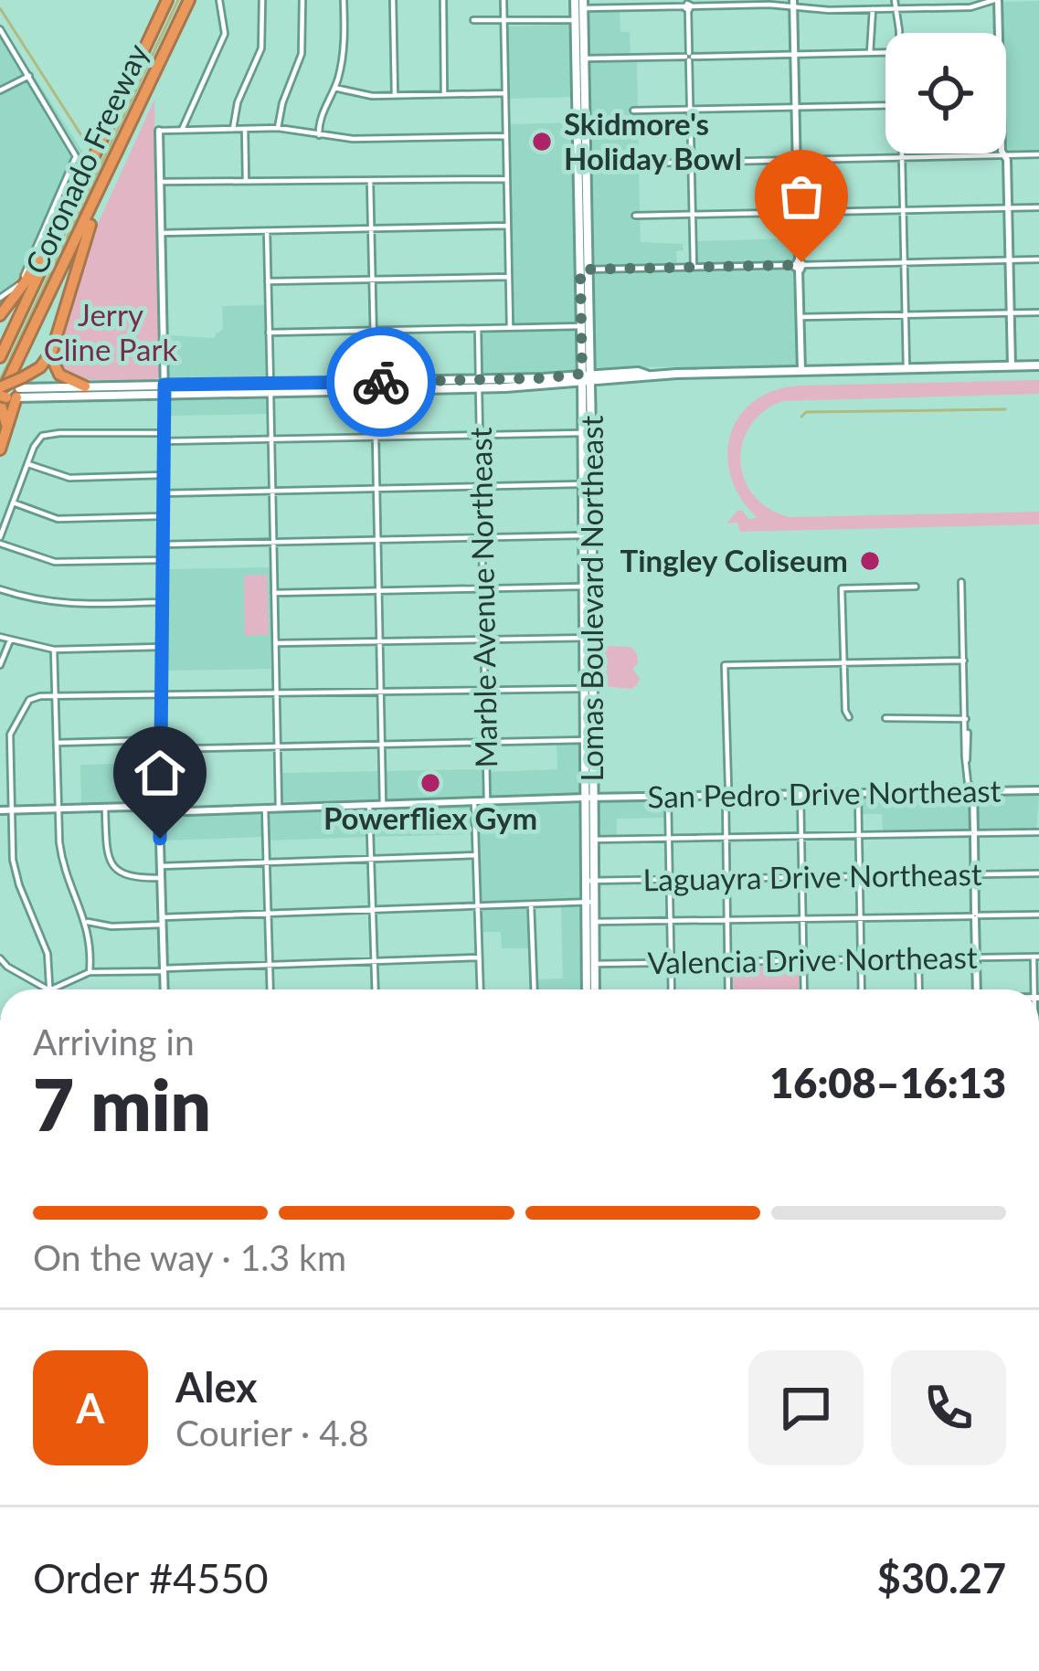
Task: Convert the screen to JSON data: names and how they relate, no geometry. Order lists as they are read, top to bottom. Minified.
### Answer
{"streets":{"highway":["Coronado Freeway"],"main road":["Lomas Boulevard Northeast"],"street":["Marble Avenue Northeast","San Pedro Drive Northeast","Laguayra Drive Northeast","Valencia Drive Northeast"]},"crossings":[["Marble Avenue Northeast","San Pedro Drive Northeast"],["Lomas Boulevard Northeast","San Pedro Drive Northeast"],["Lomas Boulevard Northeast","Laguayra Drive Northeast"],["Lomas Boulevard Northeast","Valencia Drive Northeast"]],"parks":["Jerry Cline Park"],"places":["Skidmore's Holiday Bowl","Tingley Coliseum","Powerfliex Gym"],"page":{"heading":["7 min","Arriving in","16:08–16:13"],"panel":["Alex","Courier · 4.8","Order #4550","$30.27"],"bar":"On the way · 1.3 km","round":"A"}}
